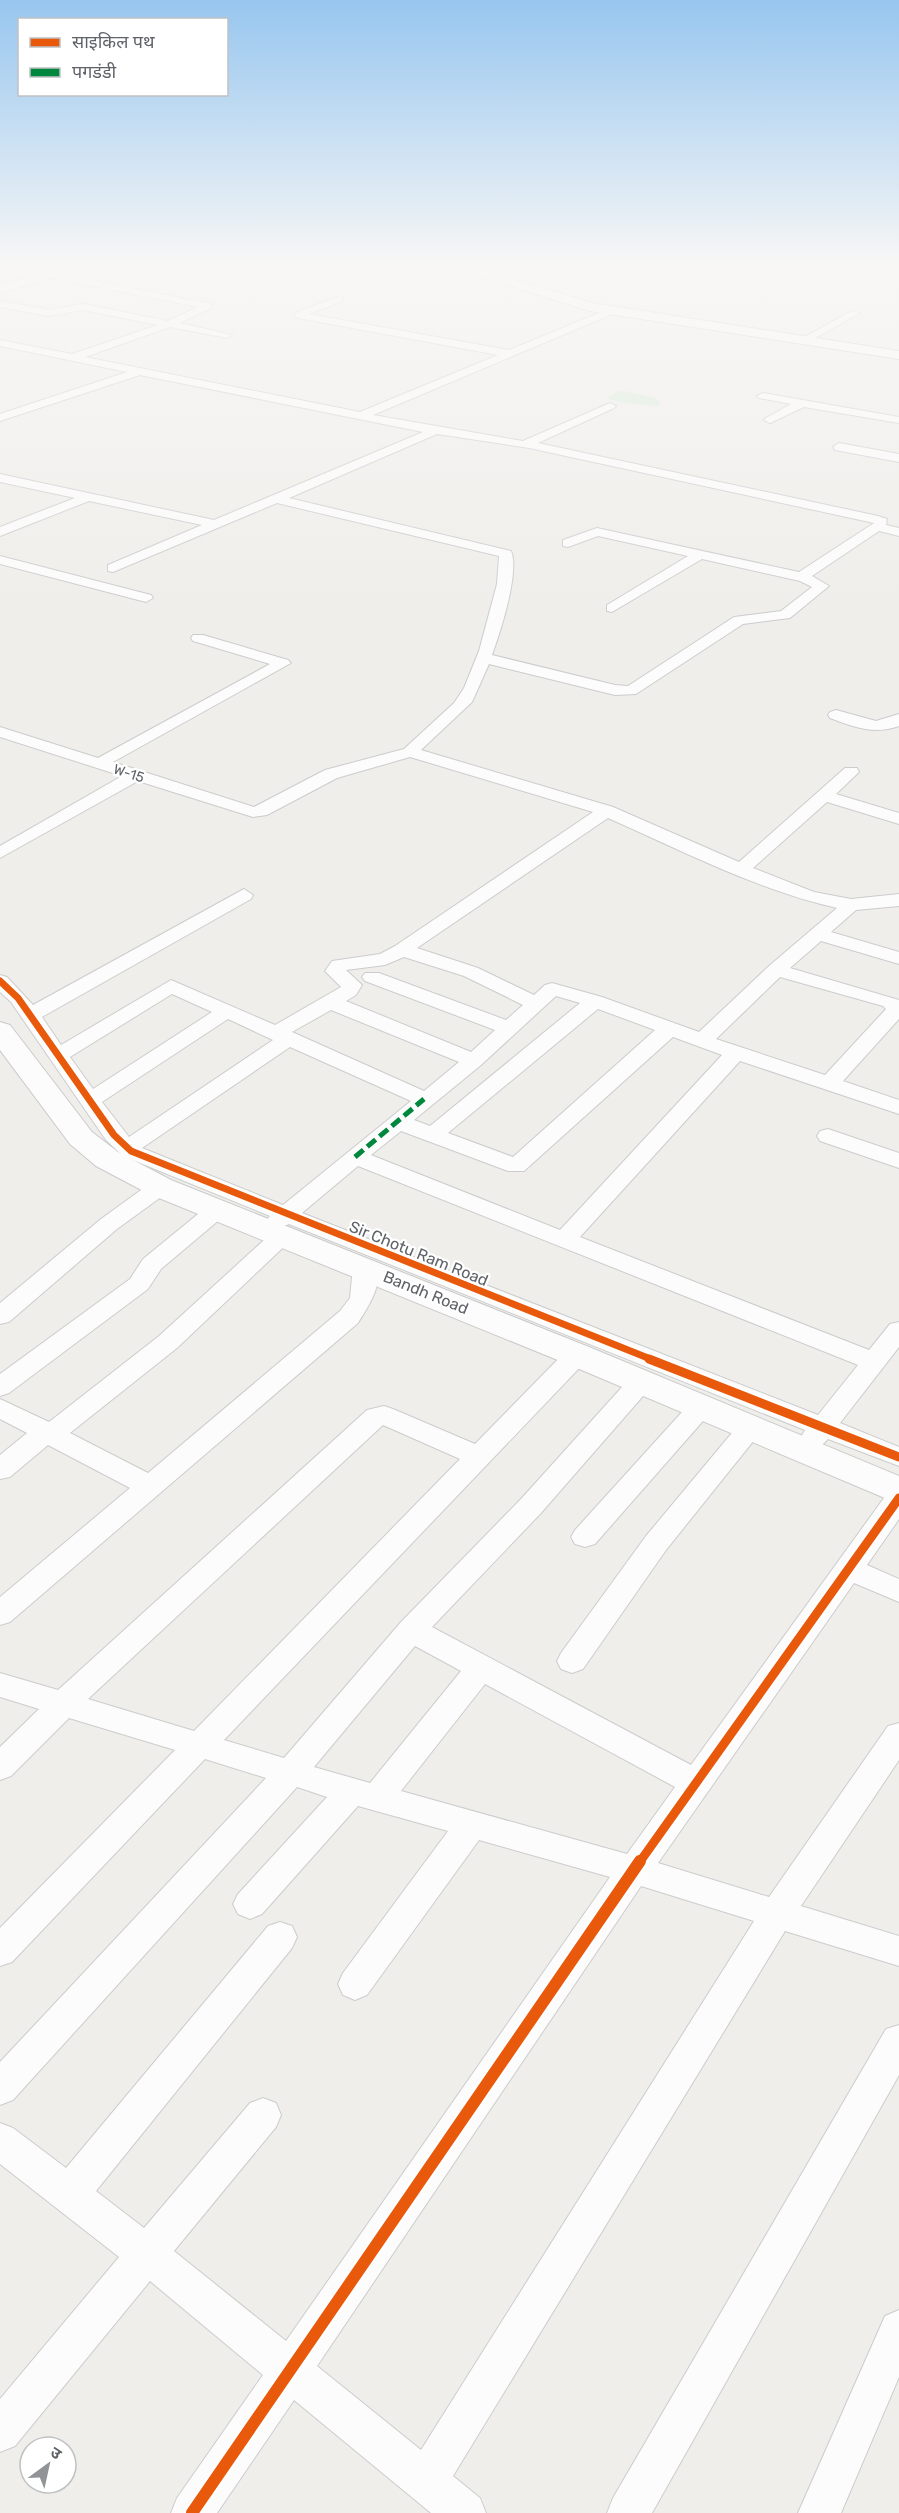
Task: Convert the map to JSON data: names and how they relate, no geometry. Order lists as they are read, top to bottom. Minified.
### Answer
{"streets":{"street":["W-15","Sir Chotu Ram Road","Bandh Road"]},"crossings":[["Sir Chotu Ram Road","Bandh Road"]],"legend":["साइकिल पथ","पगडंडी"],"north":"top right"}
